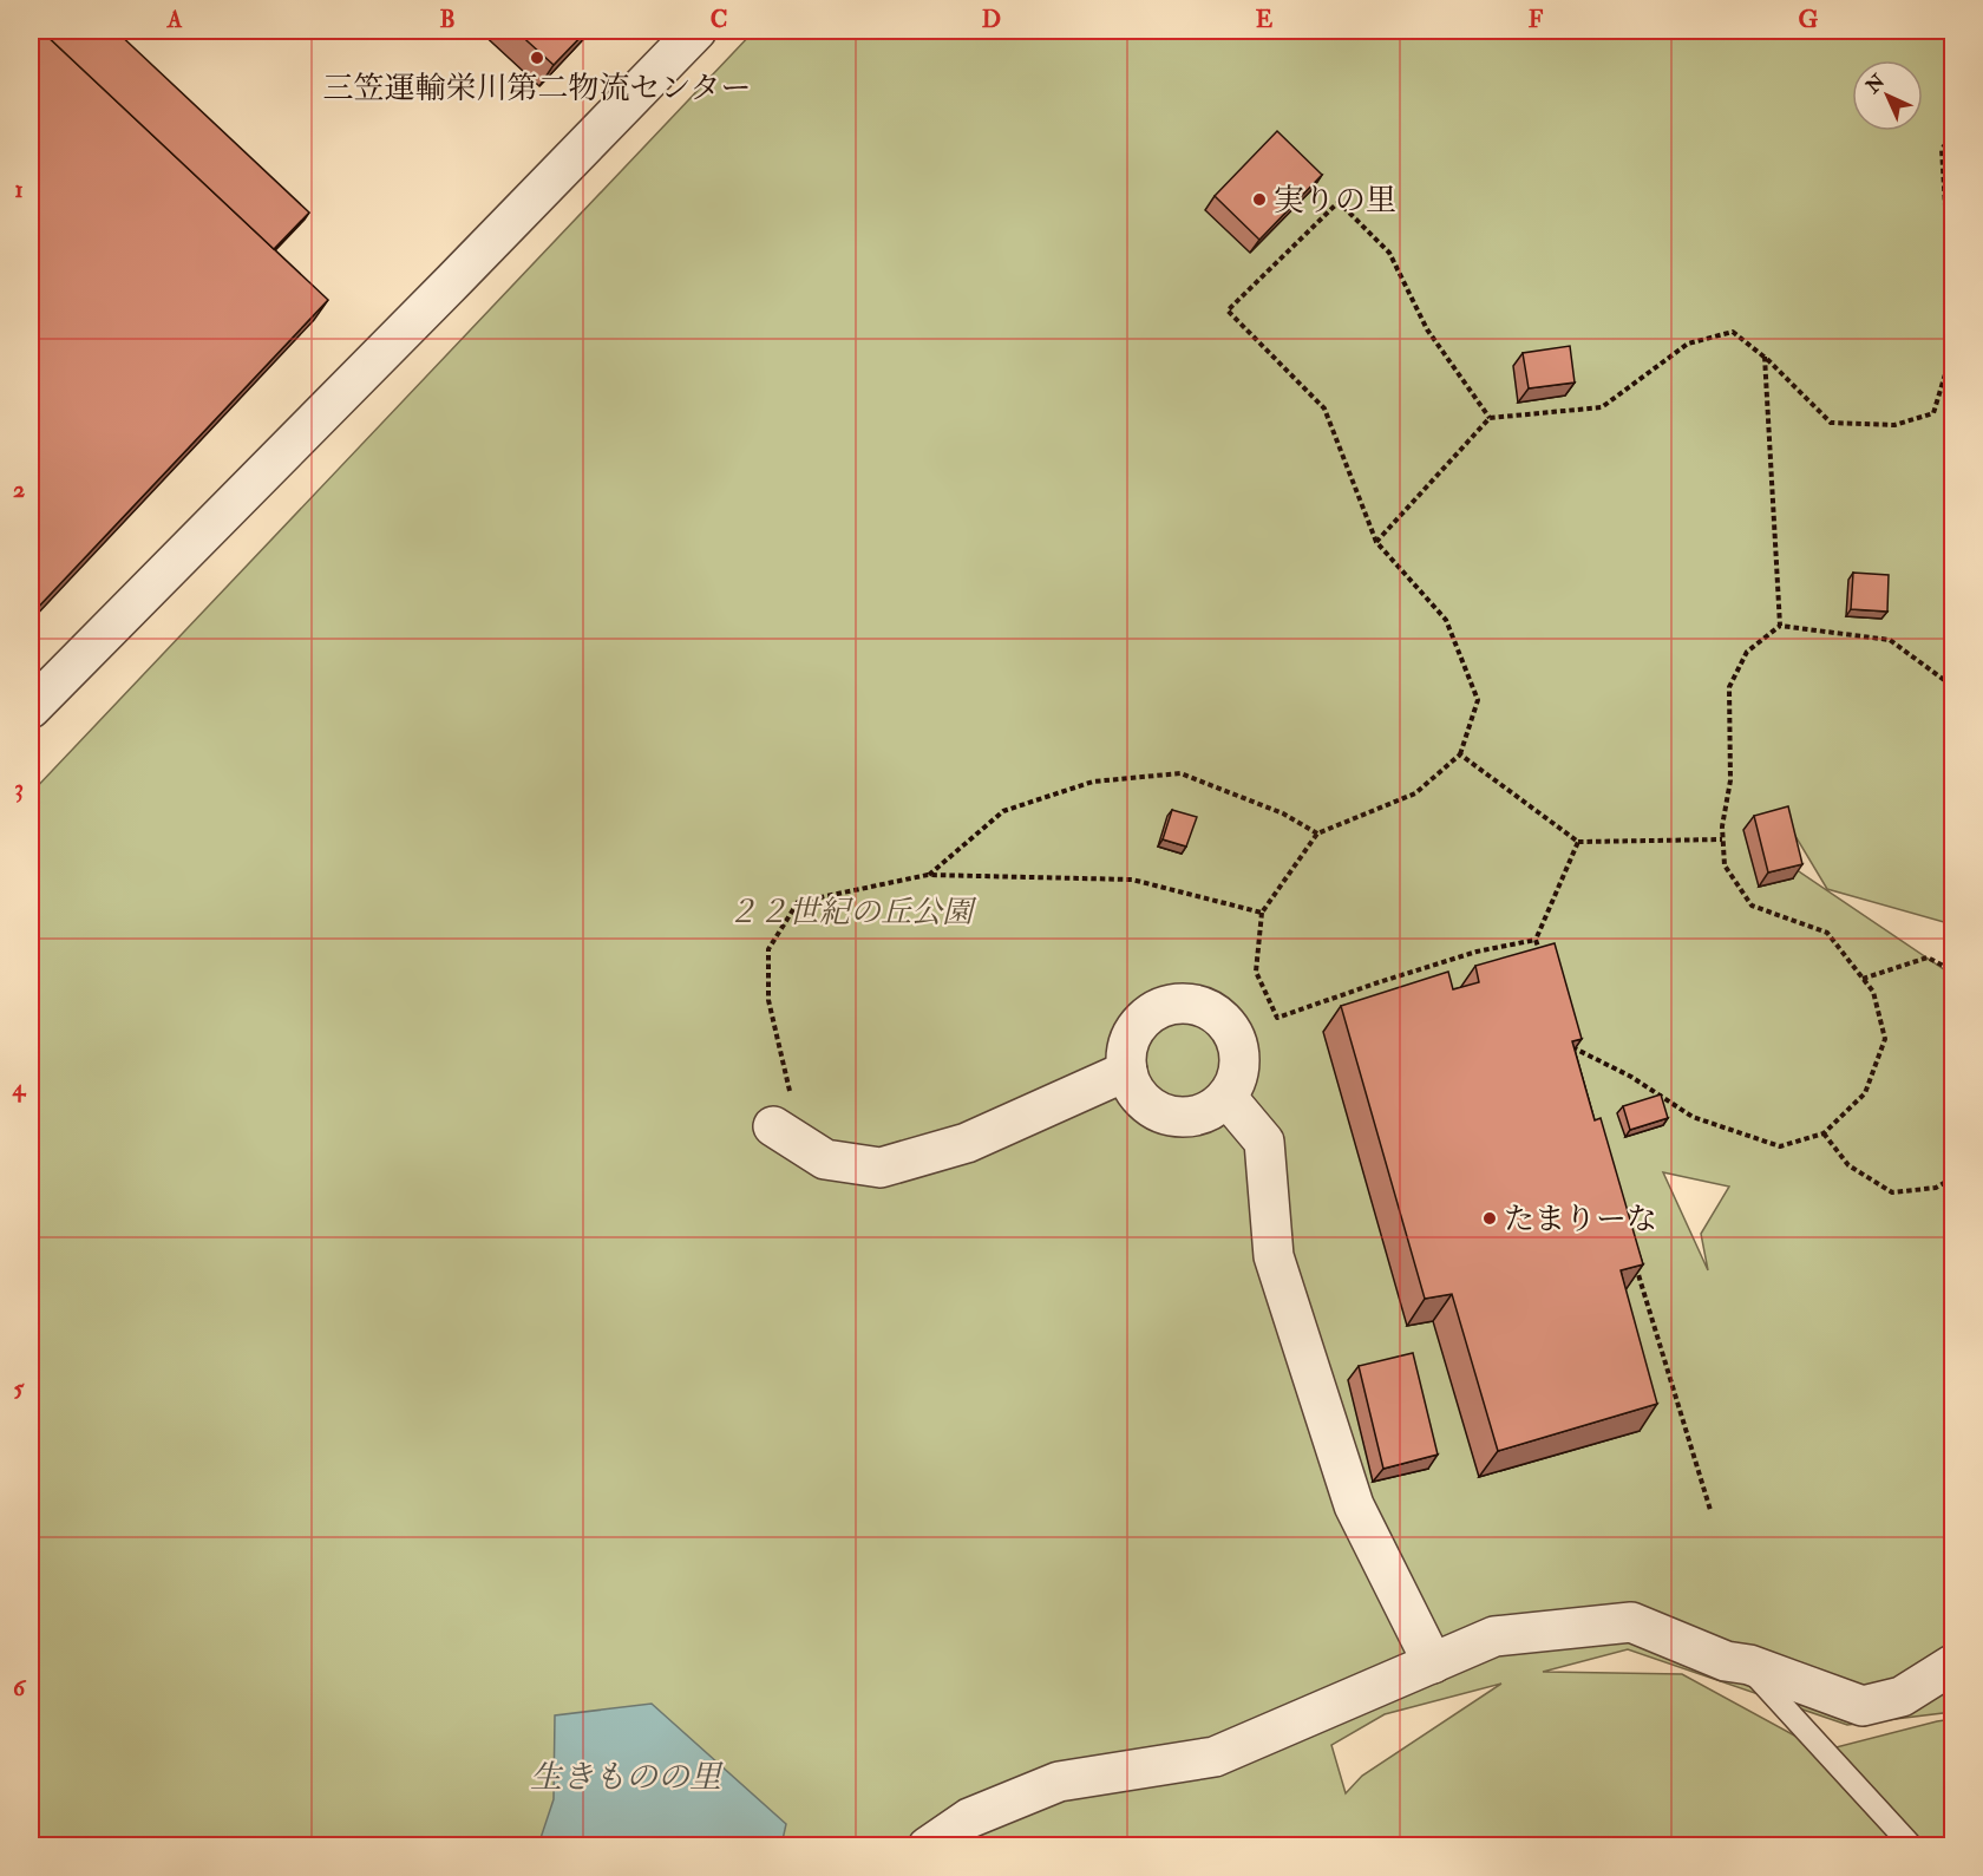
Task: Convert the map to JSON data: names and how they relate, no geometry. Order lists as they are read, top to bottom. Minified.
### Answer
{"water":["生きものの里"],"parks":["２２世紀の丘公園"],"places":["三笠運輸栄川第二物流センター","実りの里","たまりーな"],"north":"top left","grid":{"columns":["A","B","C","D","E","F","G"],"rows":["1","2","3","4","5","6"]}}
